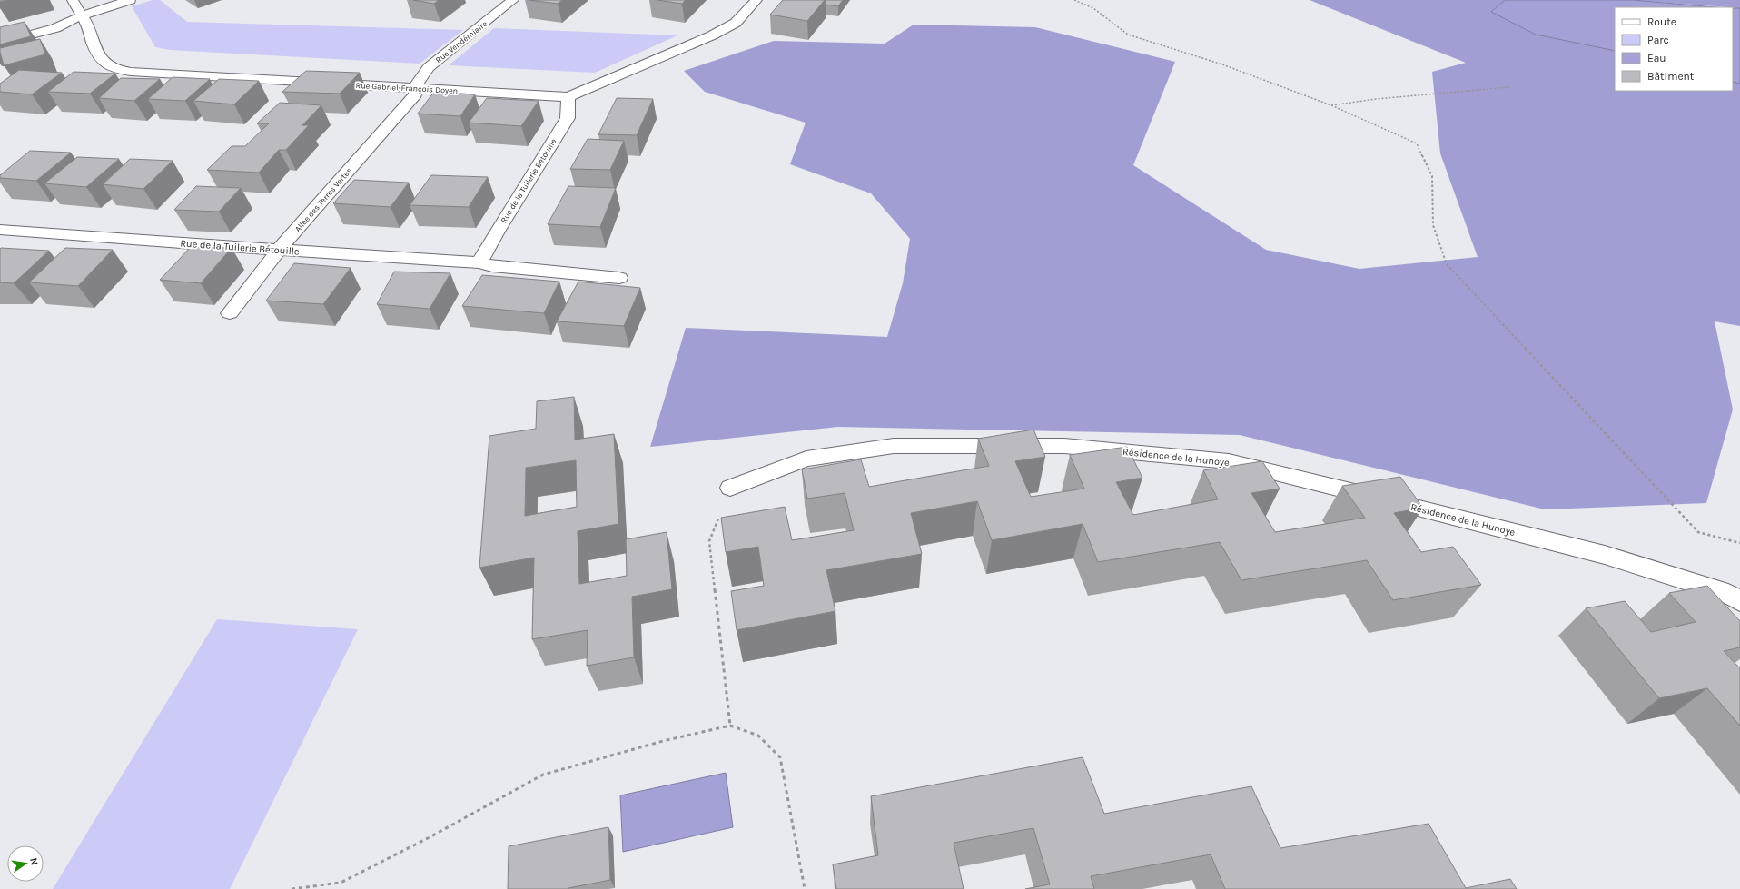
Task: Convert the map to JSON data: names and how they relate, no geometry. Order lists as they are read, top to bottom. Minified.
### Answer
{"streets":{"street":["Rue Vendémiaire","Rue Gabriel-François Doyen","Rue de la Tuilerie Bétouille","Allée des Terres Vertes","Résidence de la Hunoye"]},"crossings":[["Rue Vendémiaire","Rue Gabriel-François Doyen"],["Rue Vendémiaire","Allée des Terres Vertes"],["Rue Gabriel-François Doyen","Rue de la Tuilerie Bétouille"],["Rue Gabriel-François Doyen","Allée des Terres Vertes"],["Rue de la Tuilerie Bétouille","Allée des Terres Vertes"]],"legend":["Route","Parc","Eau","Bâtiment"],"north":"right"}
